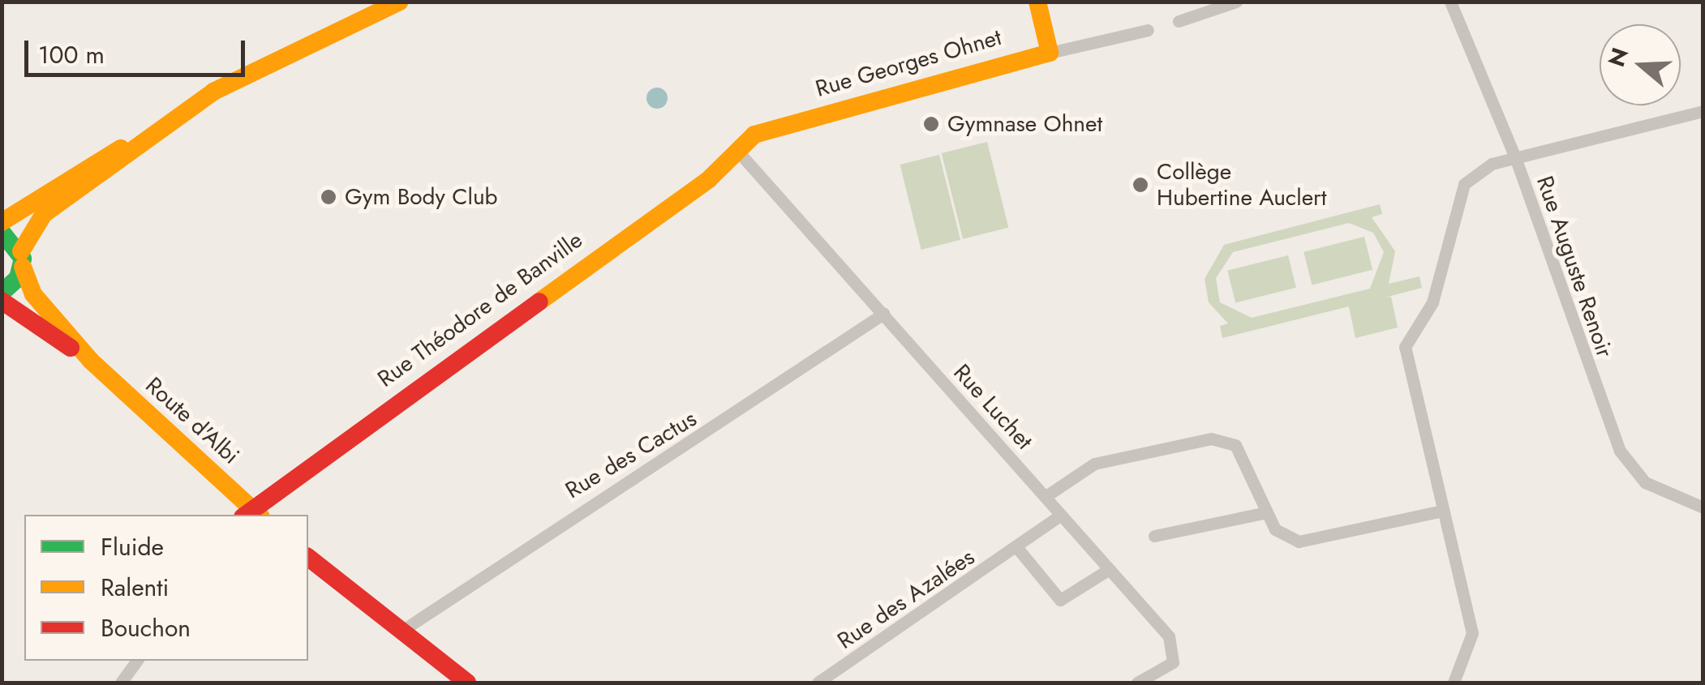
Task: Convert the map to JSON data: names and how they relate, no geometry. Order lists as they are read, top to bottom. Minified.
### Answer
{"streets":{"main road":["Rue Georges Ohnet","Rue Théodore de Banville","Route d'Albi"],"street":["Rue Auguste Renoir","Rue Luchet","Rue des Cactus","Rue des Azalées"]},"crossings":[["Rue Georges Ohnet","Rue Théodore de Banville"],["Rue Georges Ohnet","Rue Luchet"],["Rue Théodore de Banville","Rue Luchet"],["Rue Théodore de Banville","Route d'Albi"],["Rue Luchet","Rue des Cactus"],["Rue Luchet","Rue des Azalées"]],"places":["Gymnase Ohnet","Collège Hubertine Auclert","Gym Body Club"],"legend":["Fluide","Ralenti","Bouchon"],"scale_bar":"100 m","north":"left"}
